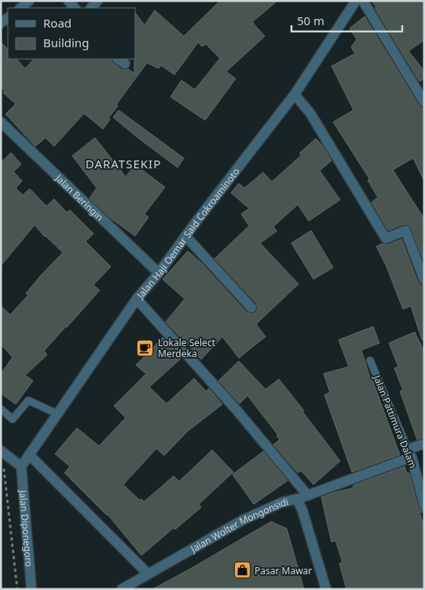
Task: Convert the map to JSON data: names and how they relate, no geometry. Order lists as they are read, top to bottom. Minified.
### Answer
{"streets":{"street":["Jalan Beringin","Jalan Haji Oemar Said Cokroaminoto","Jalan Pattimura Dalam","Jalan Wolter Mongonsidi","Jalan Diponegoro"]},"crossings":[["Jalan Beringin","Jalan Haji Oemar Said Cokroaminoto"],["Jalan Haji Oemar Said Cokroaminoto","Jalan Diponegoro"]],"districts":["DARATSEKIP"],"places":{"cafe":["Lokale Select Merdeka"],"shop":["Pasar Mawar"]},"legend":["Road","Building"],"scale_bar":"50 m"}
